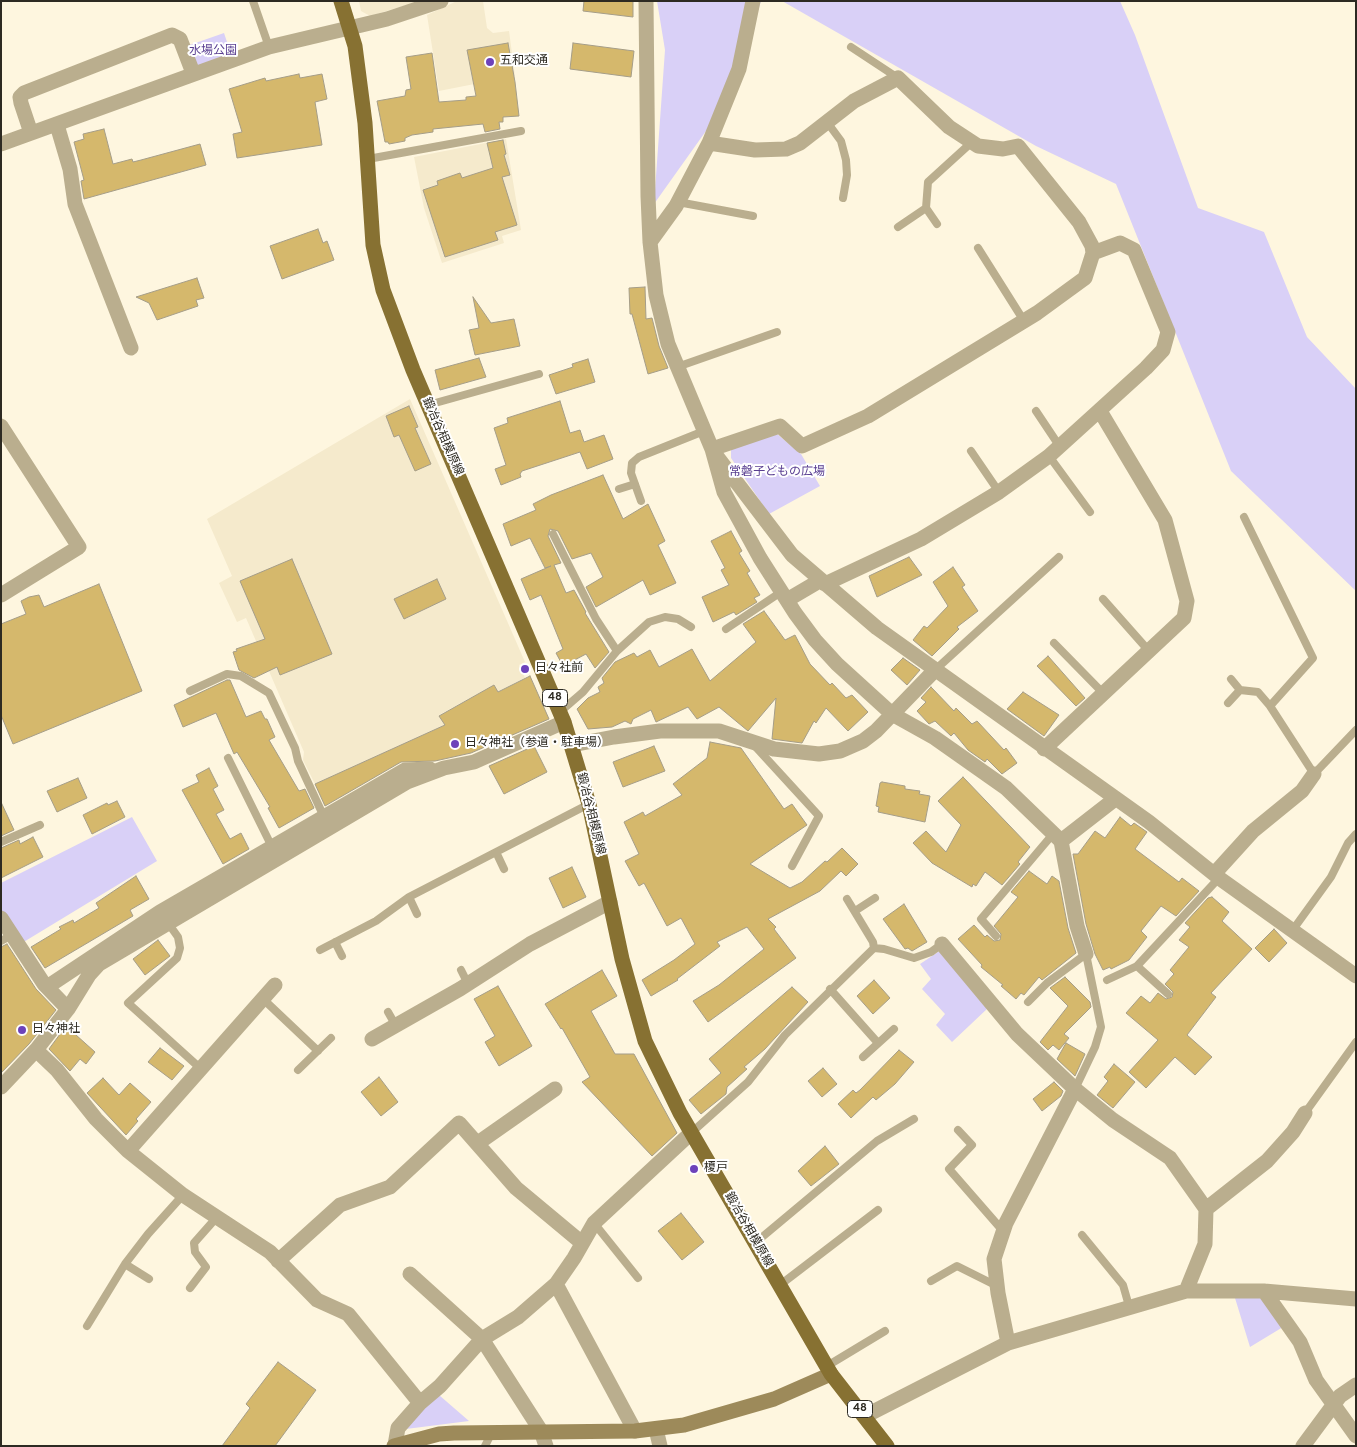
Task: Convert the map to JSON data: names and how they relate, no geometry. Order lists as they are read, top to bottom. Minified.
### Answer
{"streets":{"main road":["鍛冶谷相模原線","48"]},"parks":["水場公園","常磐子どもの広場"],"places":["五和交通","日々社前","日々神社（参道・駐車場）","日々神社","榎戸"]}
